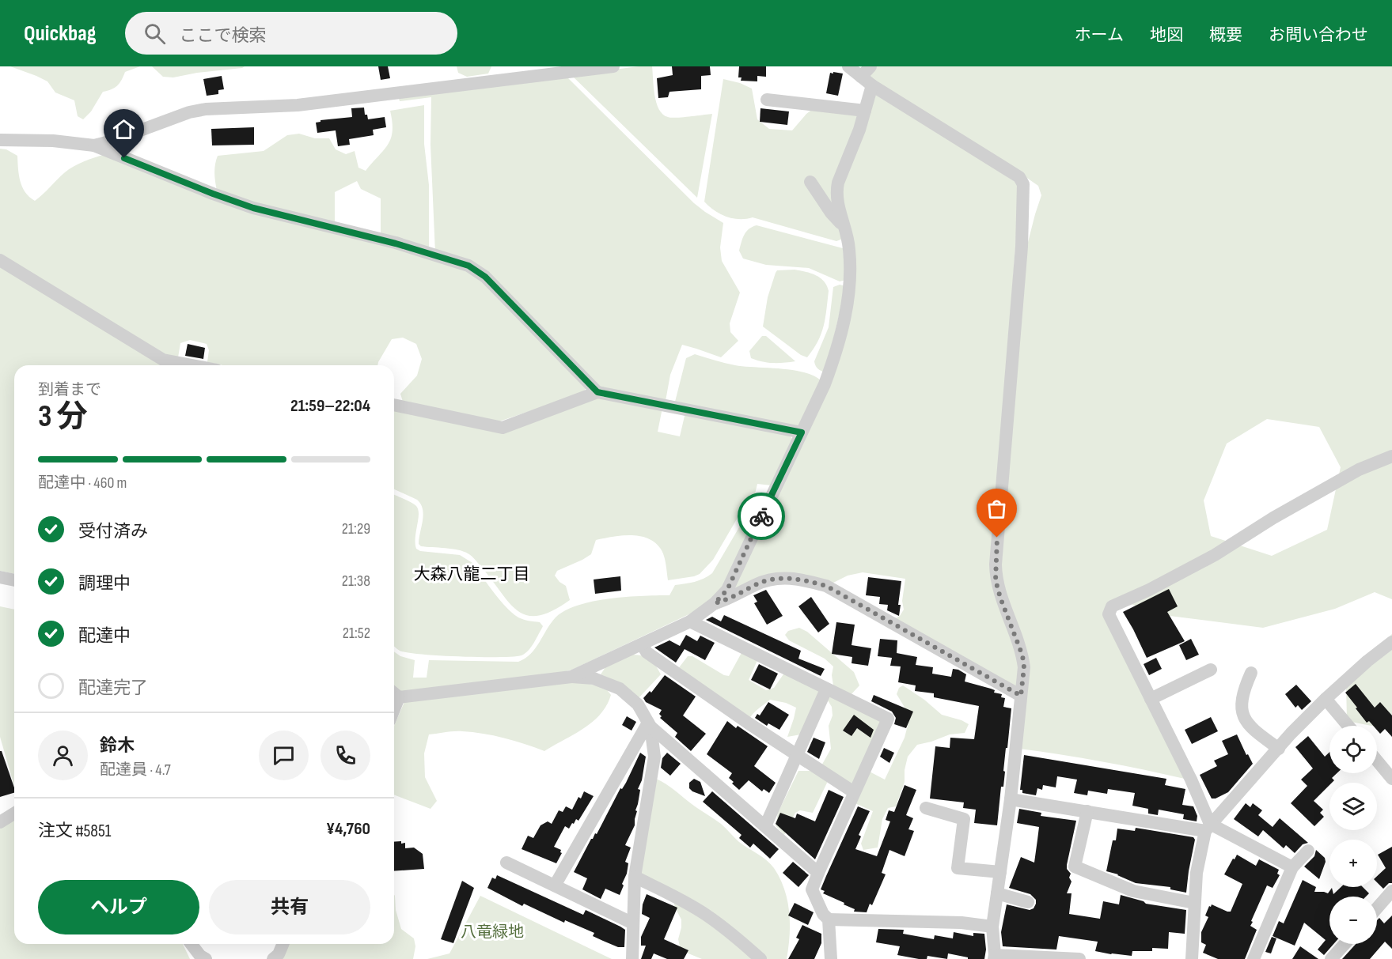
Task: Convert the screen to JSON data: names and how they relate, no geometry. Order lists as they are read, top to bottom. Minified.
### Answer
{"districts":["大森八龍二丁目"],"parks":["八竜緑地"],"page":{"header":"Quickbag","search":"ここで検索","nav":["ホーム","地図","概要","お問い合わせ"],"heading":["3 分","到着まで","21:59–22:04"],"panel":["鈴木","配達員 · 4.7","注文 #5851","¥4,760"],"bar":"配達中 · 460 m","list":[["受付済み","21:29"],["調理中","21:38"],["配達中","21:52"],"配達完了"],"map_buttons":["+","−"],"buttons":["ヘルプ","共有"]}}
